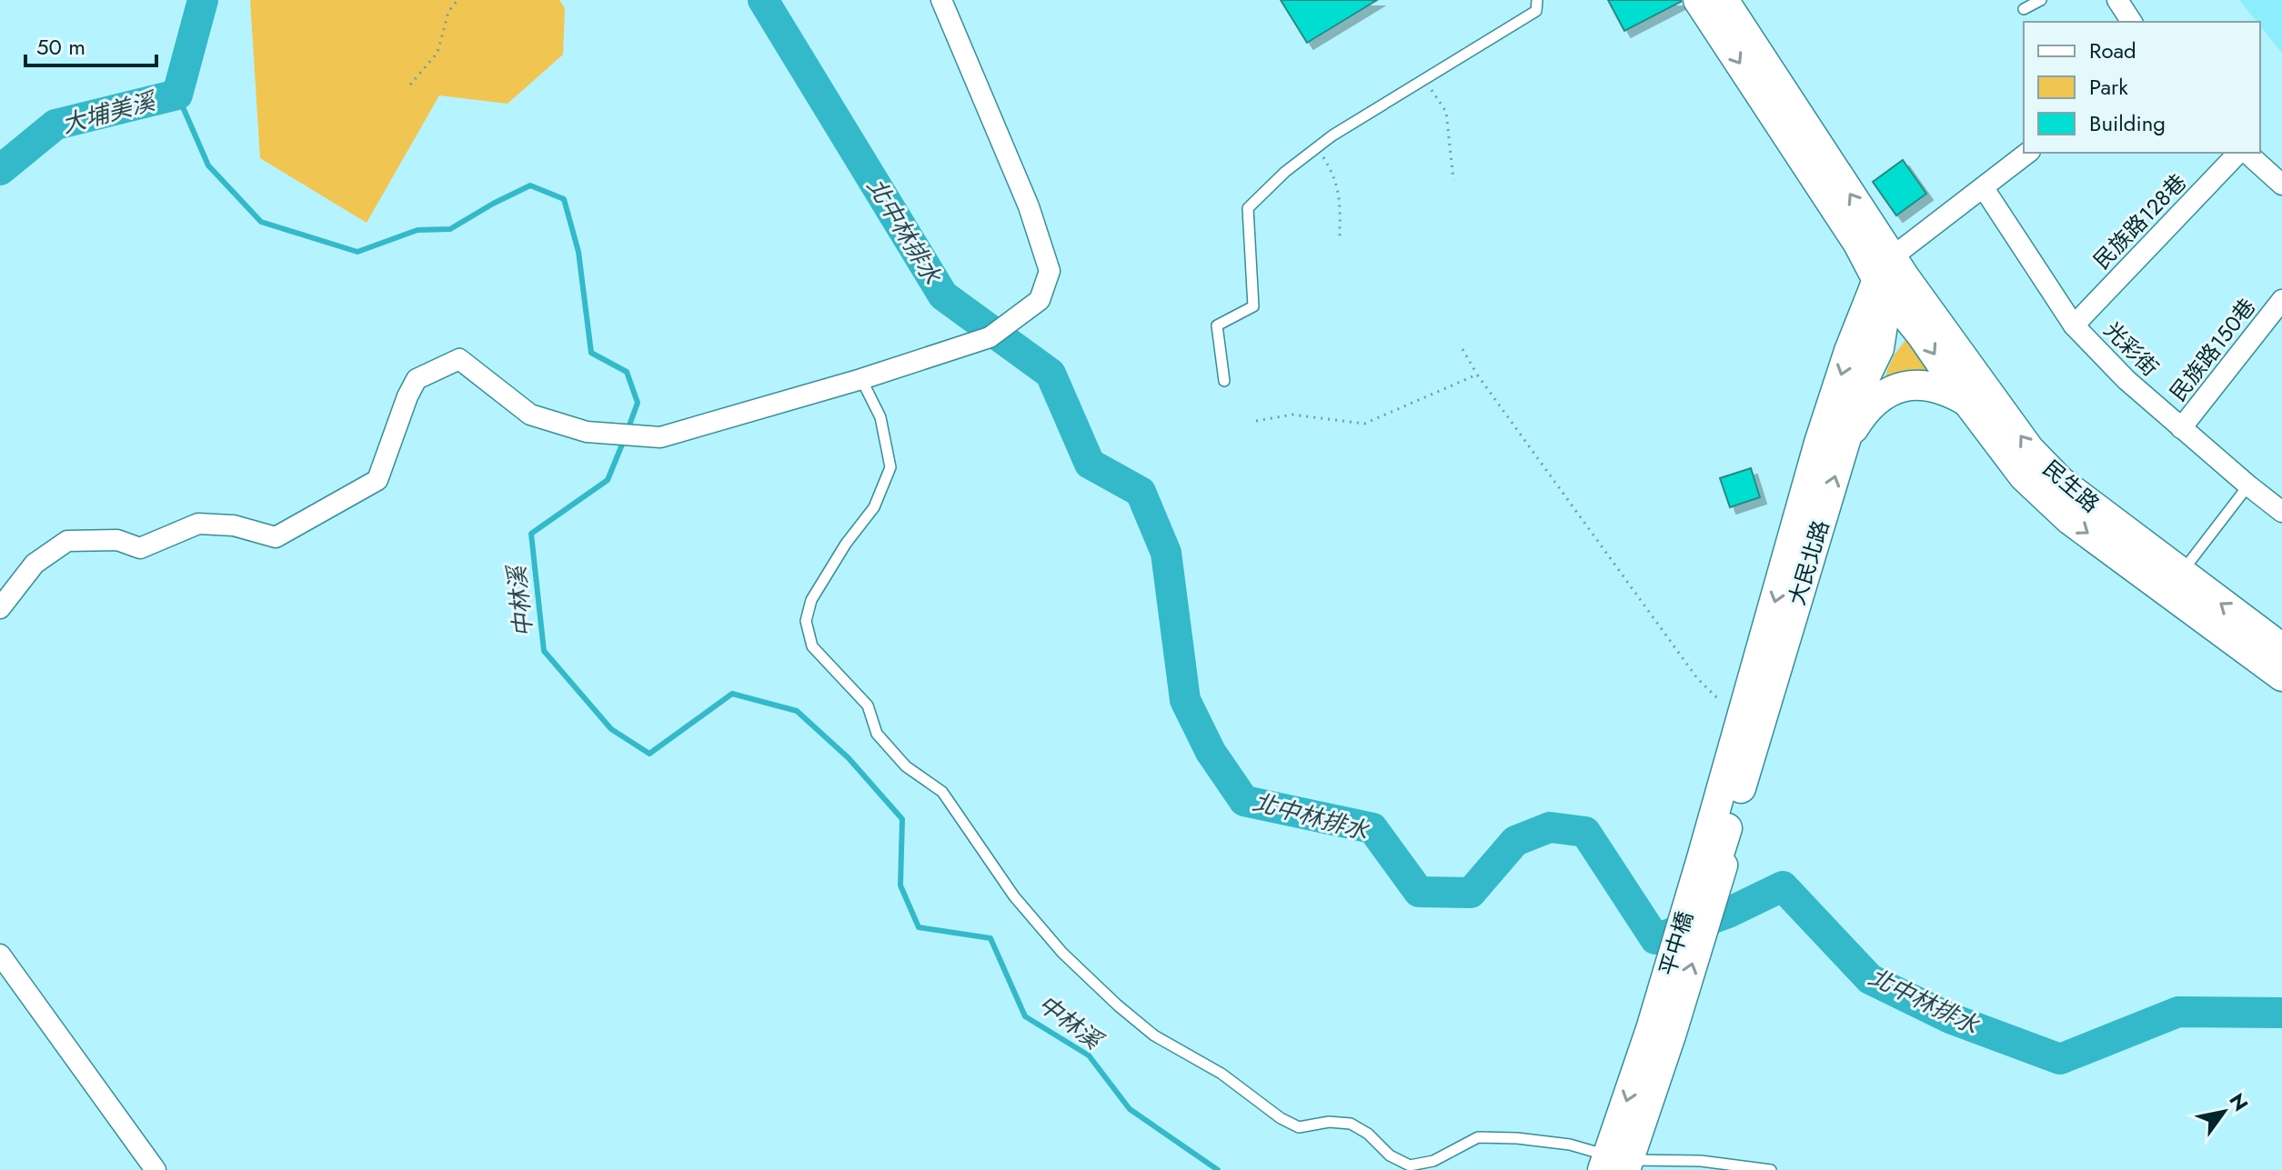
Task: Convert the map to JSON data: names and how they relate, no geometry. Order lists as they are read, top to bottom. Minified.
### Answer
{"streets":{"main road":["民生路","大民北路","平中橋"],"street":["民族路128巷","光彩街","民族路150巷"]},"crossings":[["民族路128巷","光彩街"],["光彩街","民族路150巷"],["民生路","大民北路"],["大民北路","平中橋"]],"water":["大埔美溪","北中林排水","中林溪"],"legend":["Road","Park","Building"],"scale_bar":"50 m","north":"top right"}
